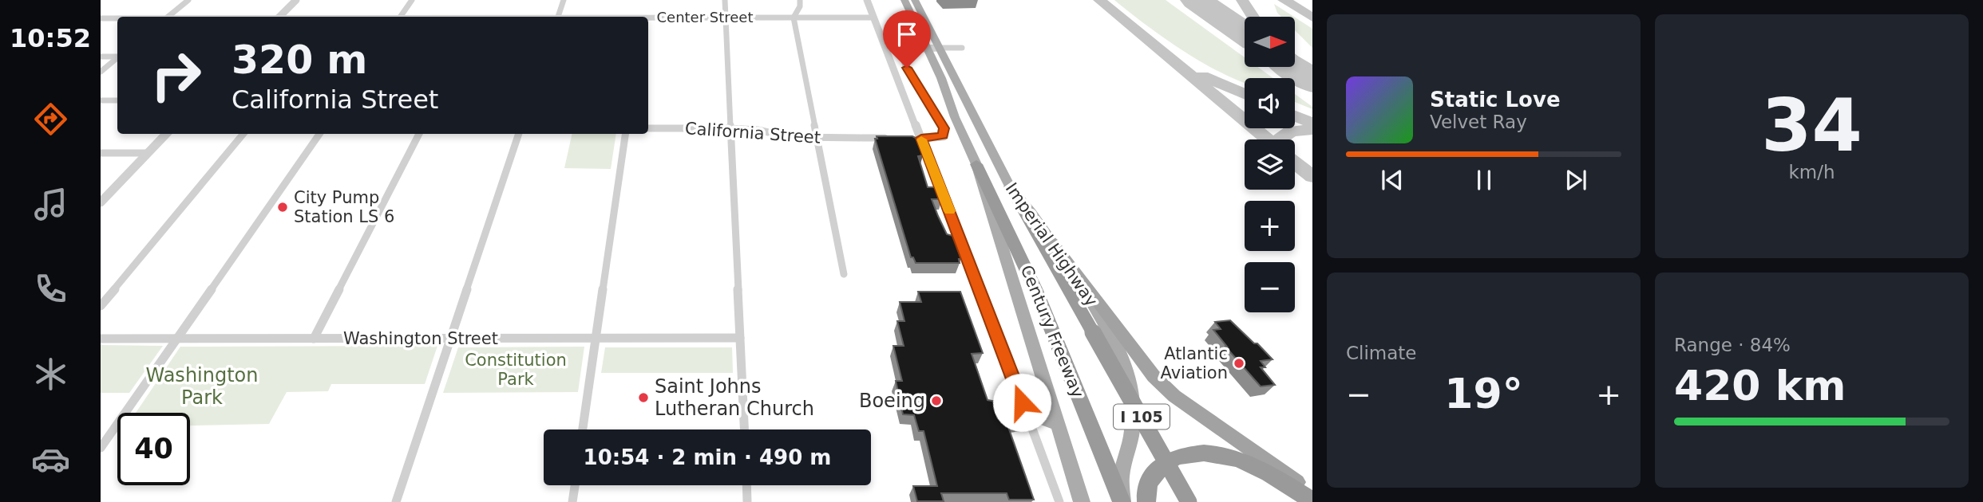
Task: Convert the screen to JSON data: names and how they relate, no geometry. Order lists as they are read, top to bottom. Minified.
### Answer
{"streets":{"highway":["Century Freeway","I 105"],"main road":["Imperial Highway"],"street":["Center Street","California Street","Washington Street"]},"crossings":[["Imperial Highway","Century Freeway"]],"parks":["Constitution Park","Washington Park"],"places":["City Pump Station LS 6","Atlantic Aviation","Saint Johns Lutheran Church","Boeing"],"north":"right","page":{"tabs":"10:52","tile":[["34","km/h"],"Climate",["Range · 84%","420 km"]],"map_buttons":["+","−"],"turn":["320 m","California Street"],"song":["Static Love","Velvet Ray"],"heat":["−","19°","+"],"limit":"40","trip":"10:54 · 2 min · 490 m"}}
